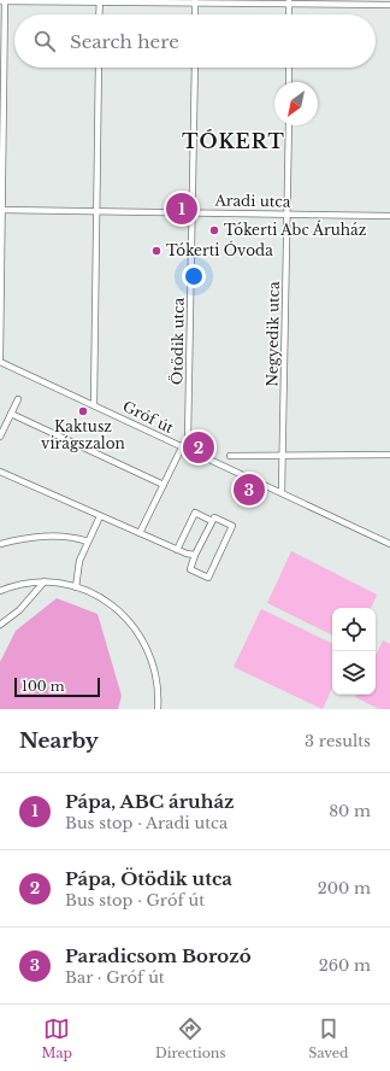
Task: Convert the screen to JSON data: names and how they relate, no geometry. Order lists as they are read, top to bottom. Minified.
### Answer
{"streets":{"street":["Aradi utca","Negyedik utca","Ötödik utca","Gróf út"]},"crossings":[["Aradi utca","Negyedik utca"],["Aradi utca","Ötödik utca"],["Negyedik utca","Gróf út"],["Ötödik utca","Gróf út"]],"districts":["TÓKERT"],"places":["Tókerti Abc Áruház","Tókerti Óvoda","Kaktusz virágszalon"],"scale_bar":"100 m","north":"bottom left","page":{"search":"Search here","pins":["1","2","3"],"scale":"100 m","heading":["Nearby","3 results"],"list":[{"mark":"1","name":"Pápa, ABC áruház","note":"Bus stop · Aradi utca","value":"80 m"},{"mark":"2","name":"Pápa, Ötödik utca","note":"Bus stop · Gróf út","value":"200 m"},{"mark":"3","name":"Paradicsom Borozó","note":"Bar · Gróf út","value":"260 m"}],"nav":["Map","Directions","Saved"]}}
